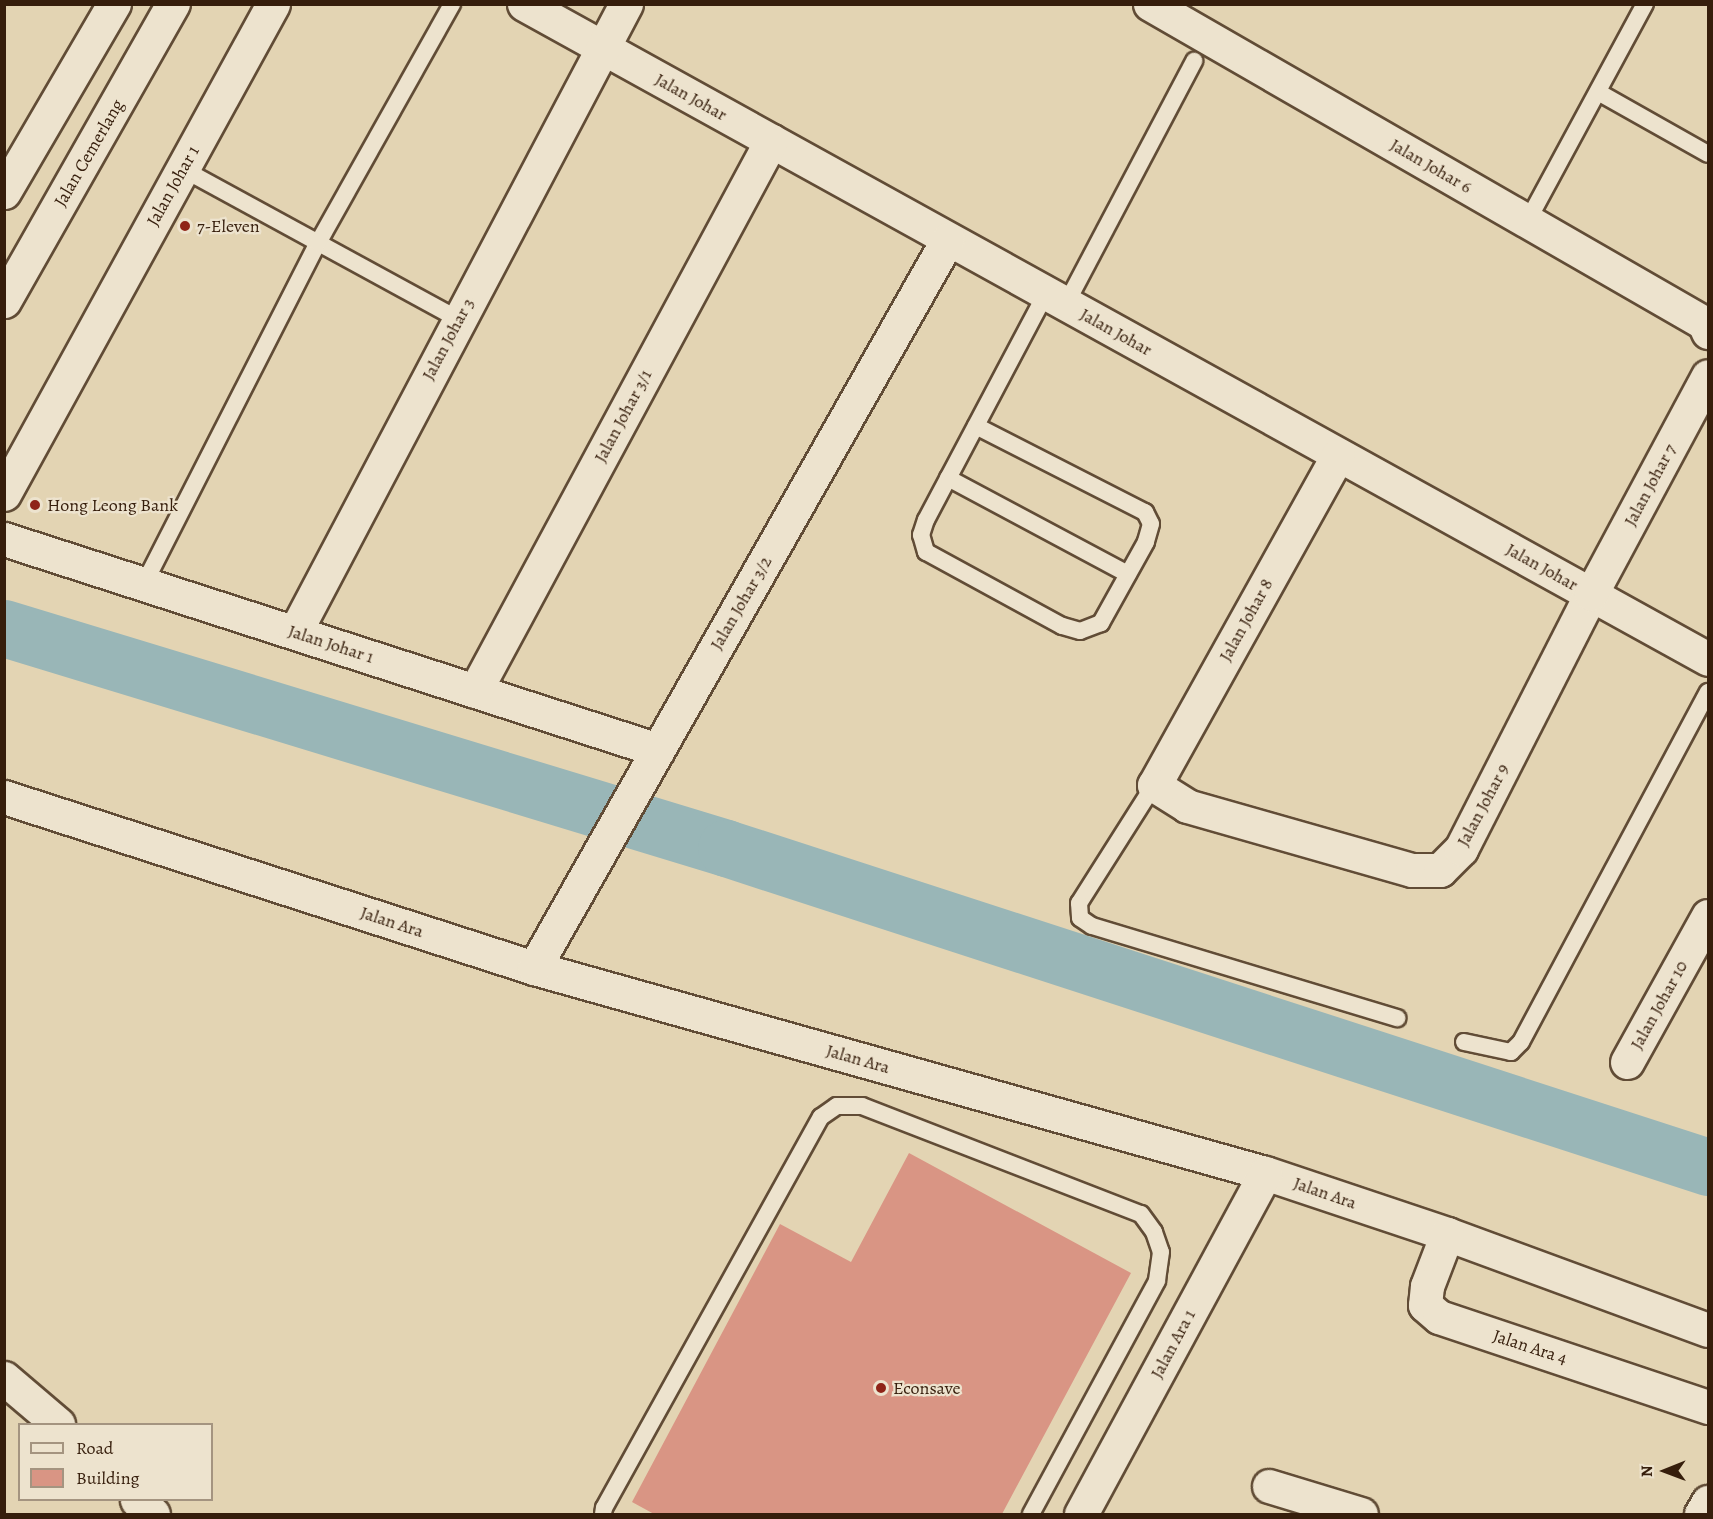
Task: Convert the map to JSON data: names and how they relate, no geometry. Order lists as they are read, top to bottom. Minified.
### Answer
{"streets":{"street":["Jalan Johar","Jalan Cemerlang","Jalan Johar 6","Jalan Johar 1","Jalan Johar 3","Jalan Johar 3/1","Jalan Johar 7","Jalan Johar 3/2","Jalan Johar 8","Jalan Johar 9","Jalan Ara","Jalan Johar 10","Jalan Ara 1","Jalan Ara 4"]},"crossings":[["Jalan Johar","Jalan Johar 3"],["Jalan Johar","Jalan Johar 3/1"],["Jalan Johar","Jalan Johar 7"],["Jalan Johar","Jalan Johar 3/2"],["Jalan Johar","Jalan Johar 8"],["Jalan Johar","Jalan Johar 9"],["Jalan Johar 1","Jalan Johar 3"],["Jalan Johar 1","Jalan Johar 3/1"],["Jalan Johar 1","Jalan Johar 3/2"],["Jalan Johar 7","Jalan Johar 9"],["Jalan Johar 3/2","Jalan Ara"],["Jalan Johar 8","Jalan Johar 9"],["Jalan Ara","Jalan Ara 1"],["Jalan Ara","Jalan Ara 4"]],"places":["7-Eleven","Hong Leong Bank","Econsave"],"legend":["Road","Building"],"north":"left"}
